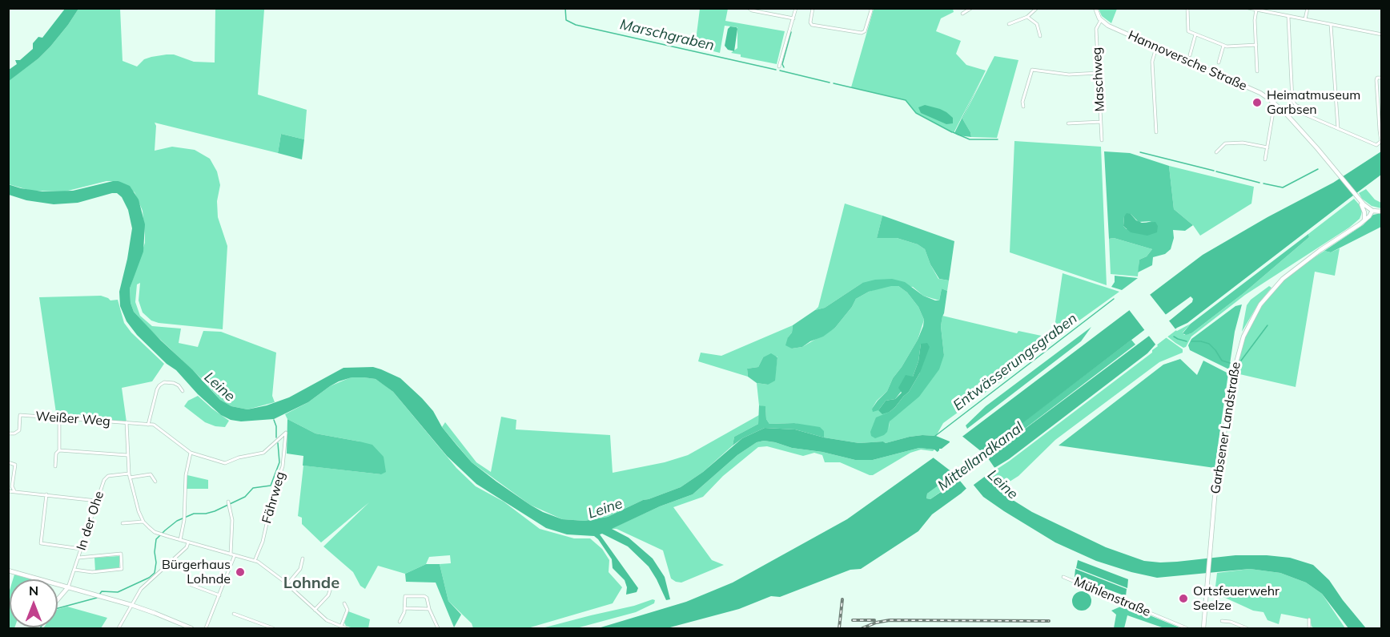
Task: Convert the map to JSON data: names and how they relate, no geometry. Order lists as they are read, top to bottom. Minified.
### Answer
{"streets":{"main road":["Hannoversche Straße","Garbsener Landstraße"],"street":["Maschweg","Weißer Weg","Fährweg","In der Ohe","Mühlenstraße"]},"crossings":[["Hannoversche Straße","Maschweg"]],"districts":["Lohnde"],"water":["Marschgraben","Entwässerungsgraben","Leine","Mittellandkanal"],"places":["Heimatmuseum Garbsen","Bürgerhaus Lohnde","Ortsfeuerwehr Seelze"],"north":"top"}
